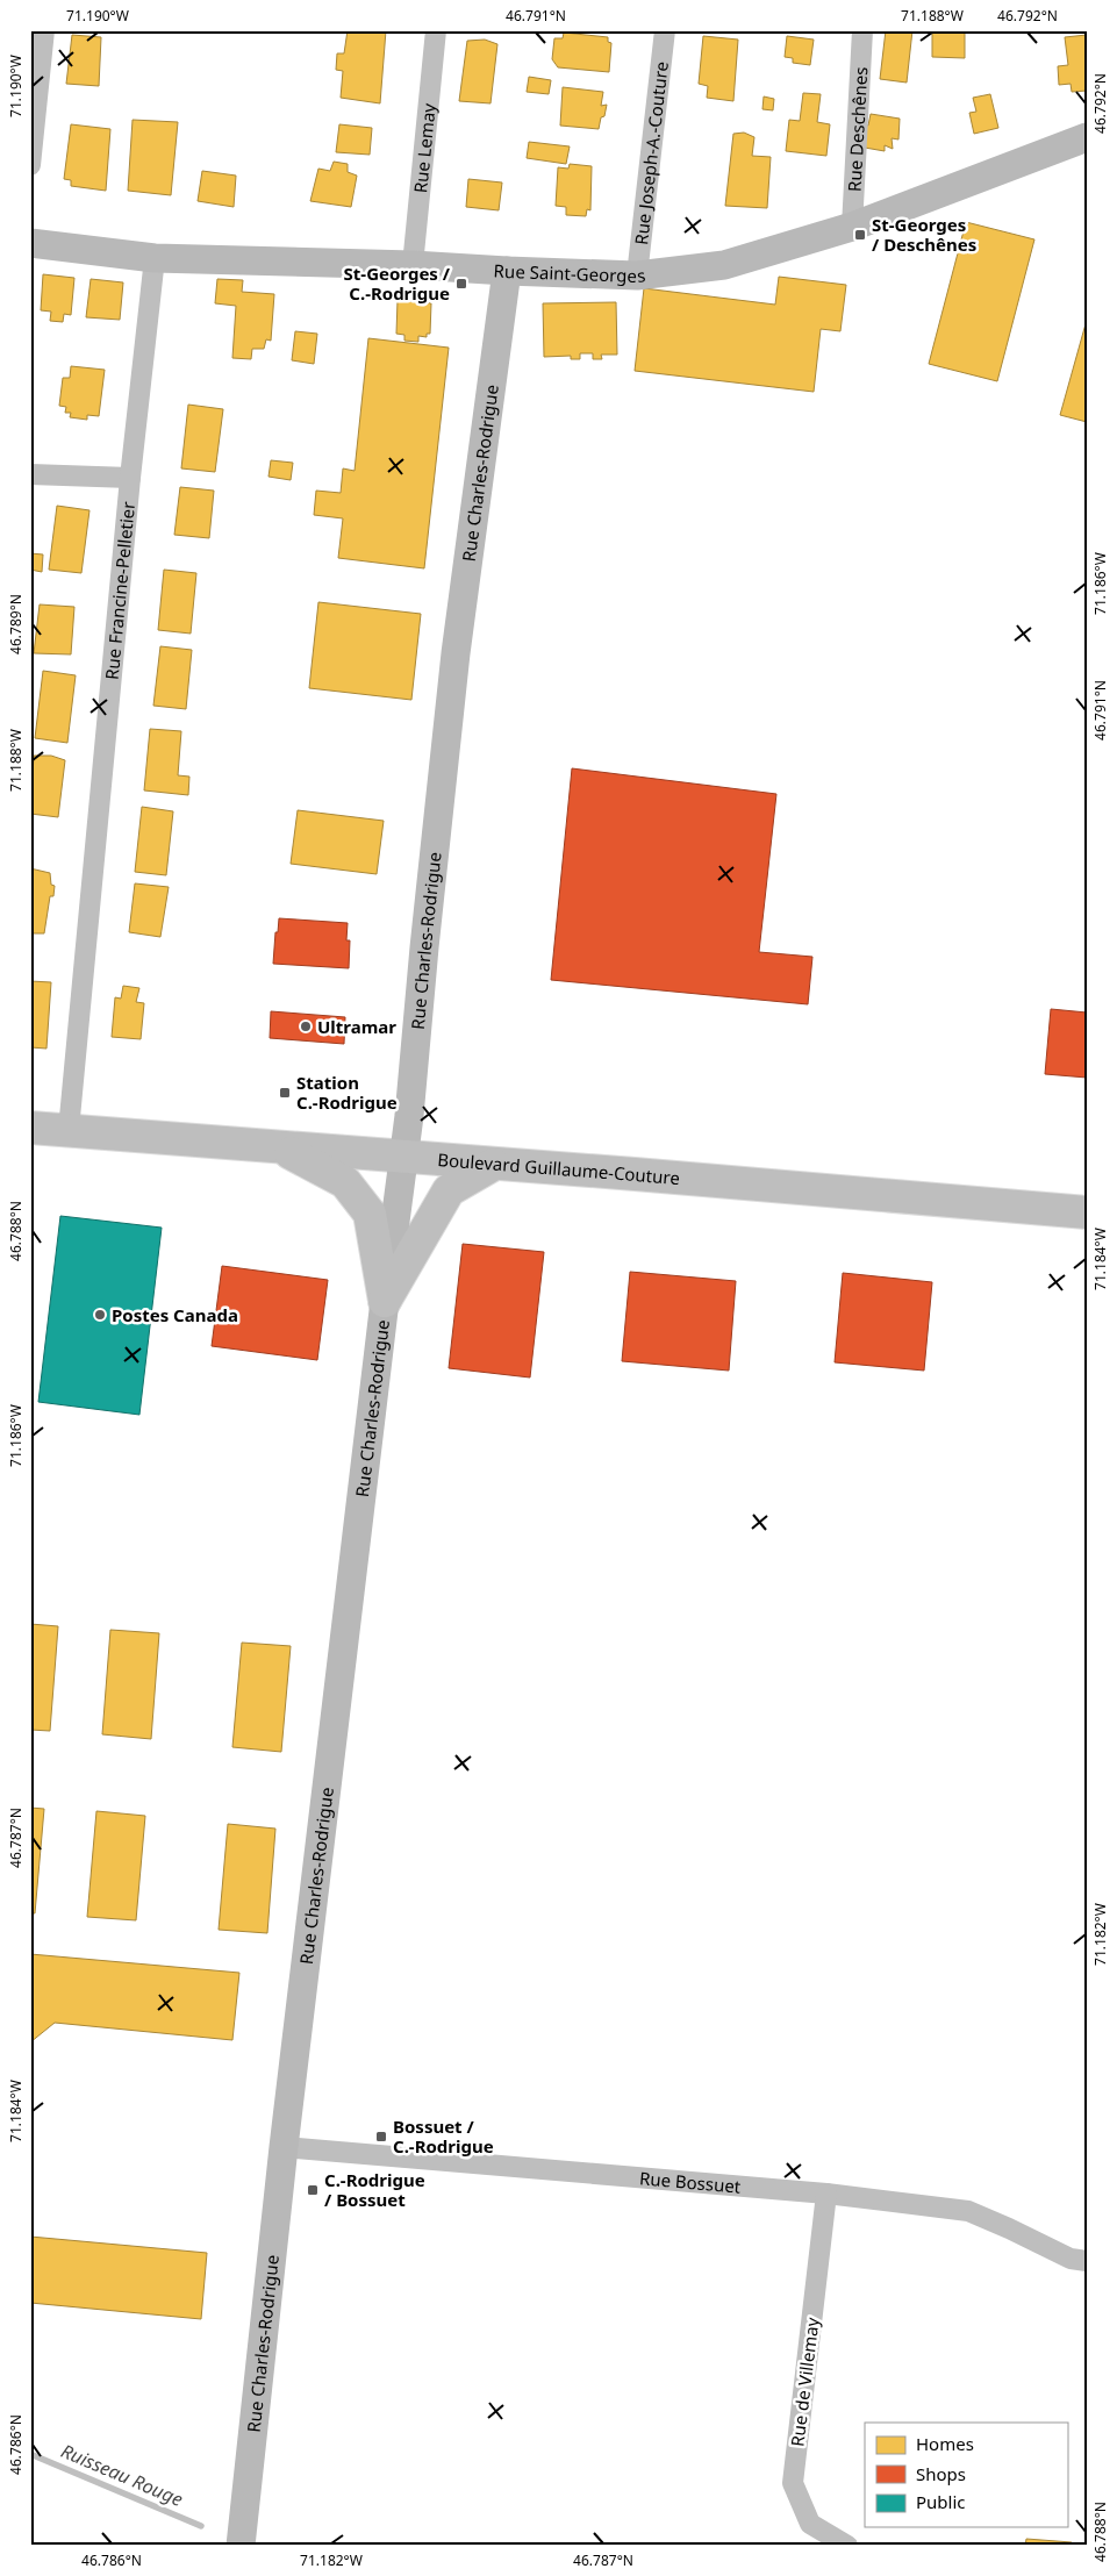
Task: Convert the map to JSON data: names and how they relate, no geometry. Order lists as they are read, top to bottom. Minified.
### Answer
{"streets":{"main road":["Boulevard Guillaume-Couture"],"street":["Rue Deschênes","Rue Lemay","Rue Joseph-A.-Couture","Rue Saint-Georges","Rue Charles-Rodrigue","Rue Francine-Pelletier","Rue Bossuet","Rue de Villemay"]},"crossings":[["Rue Deschênes","Rue Saint-Georges"],["Rue Lemay","Rue Saint-Georges"],["Rue Joseph-A.-Couture","Rue Saint-Georges"],["Rue Saint-Georges","Rue Charles-Rodrigue"],["Rue Saint-Georges","Rue Francine-Pelletier"],["Rue Charles-Rodrigue","Boulevard Guillaume-Couture"],["Rue Charles-Rodrigue","Rue Bossuet"],["Rue Francine-Pelletier","Boulevard Guillaume-Couture"],["Rue Bossuet","Rue de Villemay"]],"water":["Ruisseau Rouge"],"places":{"transit":["St-Georges / Deschênes","St-Georges / C.-Rodrigue","Station C.-Rodrigue","Bossuet / C.-Rodrigue","C.-Rodrigue / Bossuet"],"other":["Ultramar","Postes Canada"]},"legend":["Homes","Shops","Public"],"coordinates":["71.190°W","46.791°N","71.188°W","46.792°N","71.186°W","46.789°N","46.788°N","71.184°W","46.787°N","71.182°W","46.786°N"]}
